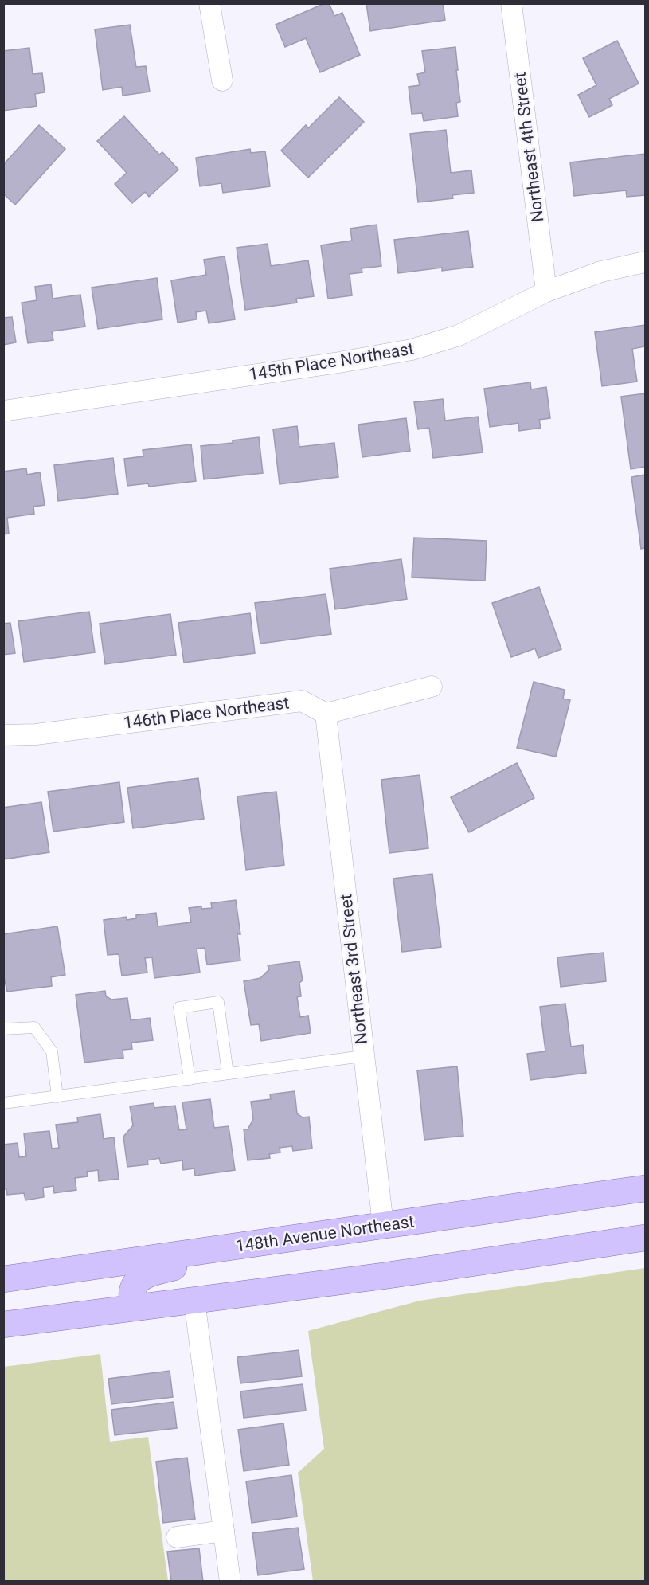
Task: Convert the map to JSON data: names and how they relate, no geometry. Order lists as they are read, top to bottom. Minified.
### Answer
{"streets":{"main road":["148th Avenue Northeast"],"street":["Northeast 4th Street","145th Place Northeast","146th Place Northeast","Northeast 3rd Street"]},"crossings":[["Northeast 4th Street","145th Place Northeast"],["146th Place Northeast","Northeast 3rd Street"],["Northeast 3rd Street","148th Avenue Northeast"]]}
